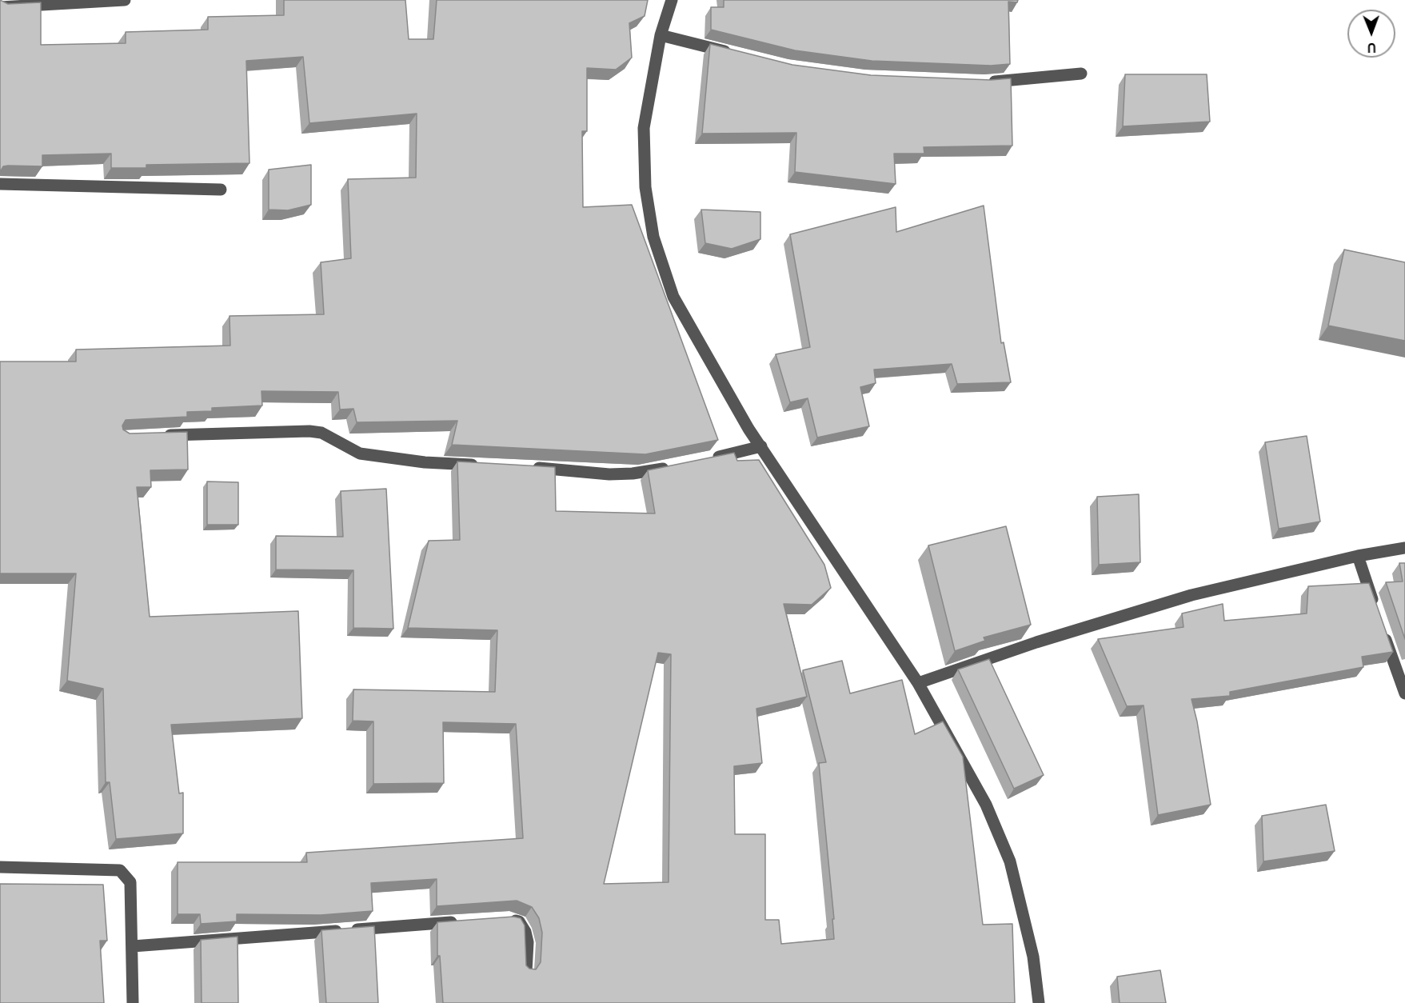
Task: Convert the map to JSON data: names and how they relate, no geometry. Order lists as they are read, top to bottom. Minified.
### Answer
{"north":"bottom"}
